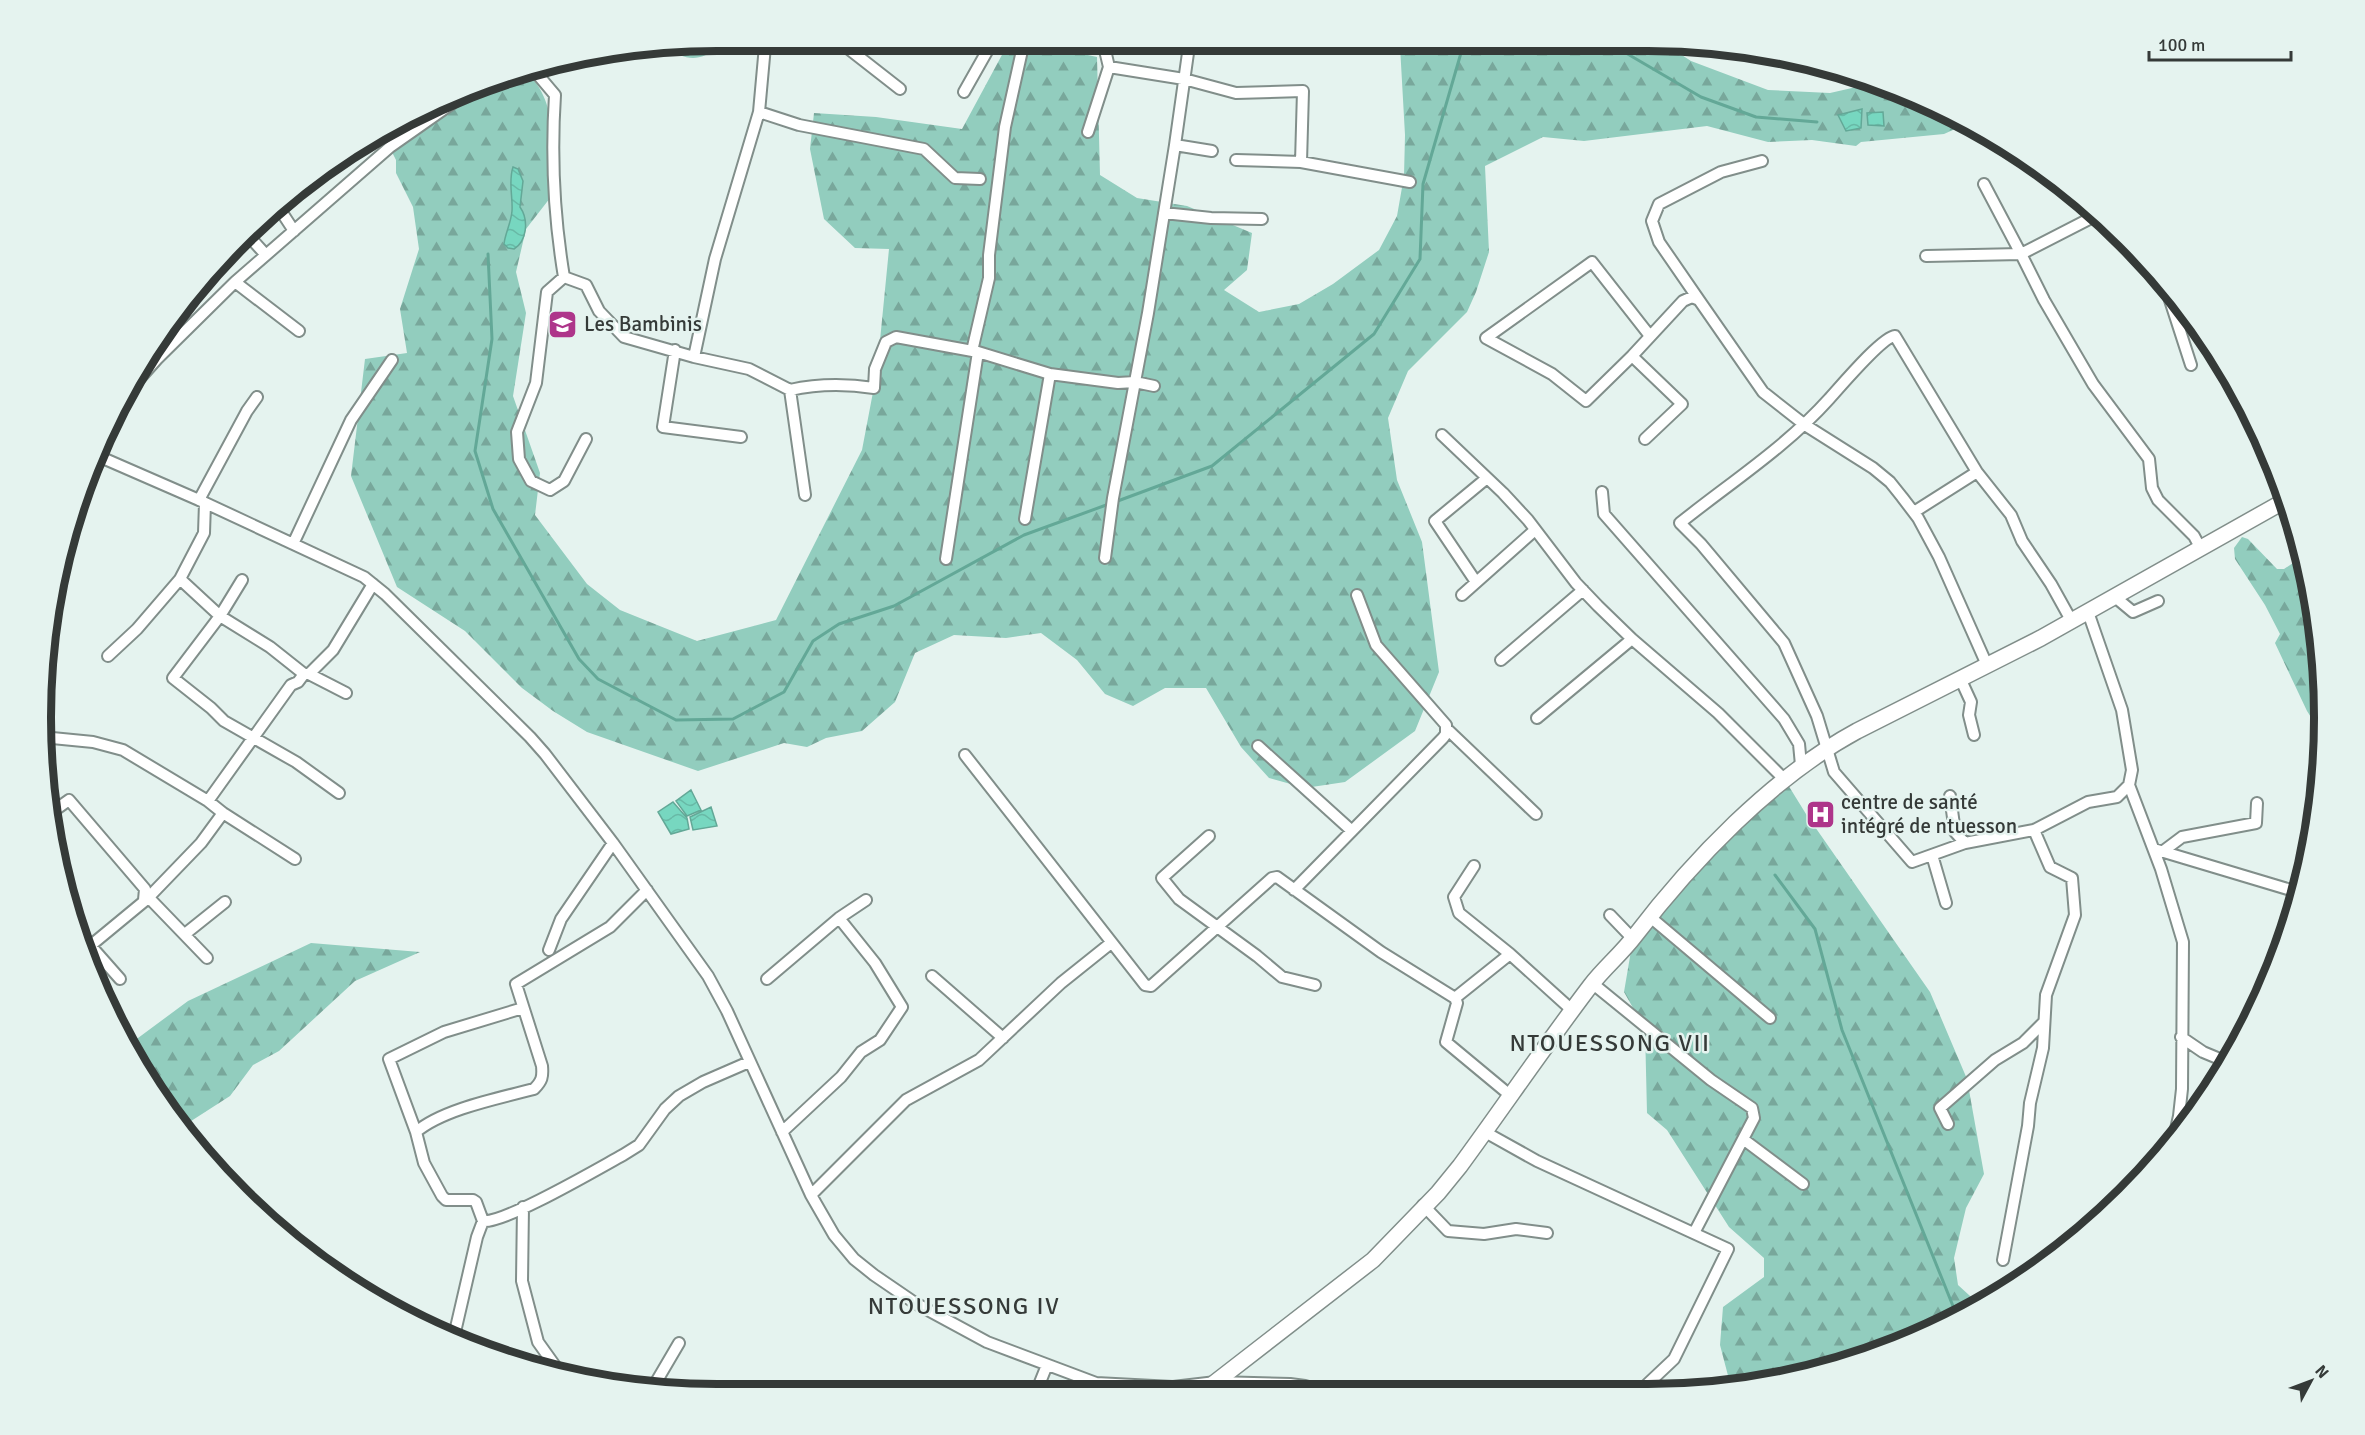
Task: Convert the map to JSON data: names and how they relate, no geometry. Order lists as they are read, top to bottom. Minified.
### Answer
{"districts":["NTOUESSONG VII","NTOUESSONG IV"],"places":{"school or university":["Les Bambinis"],"hospital":["centre de santé intégré de ntuesson"]},"scale_bar":"100 m","north":"top right"}
